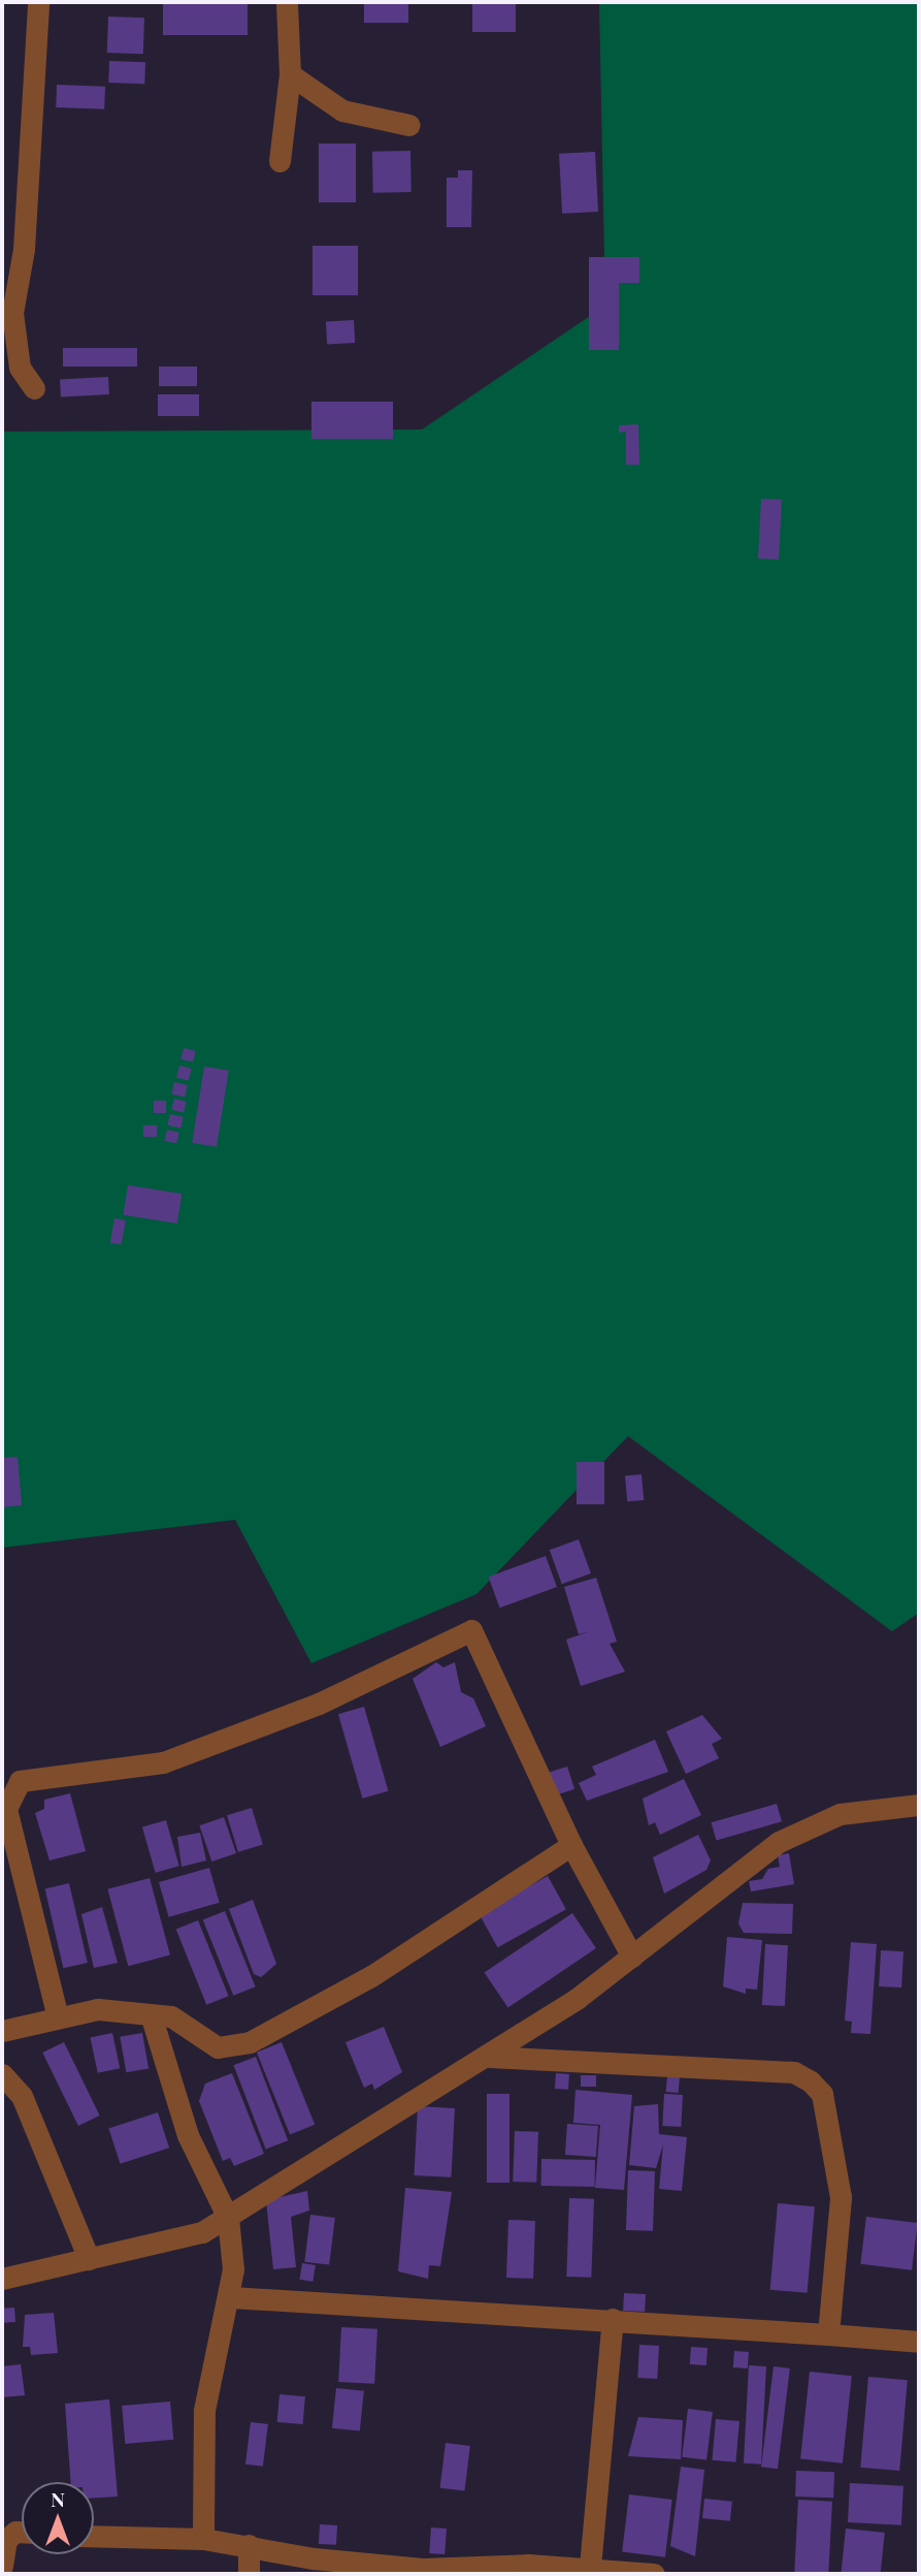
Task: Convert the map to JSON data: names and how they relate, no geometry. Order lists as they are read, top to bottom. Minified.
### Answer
{"north":"top"}
